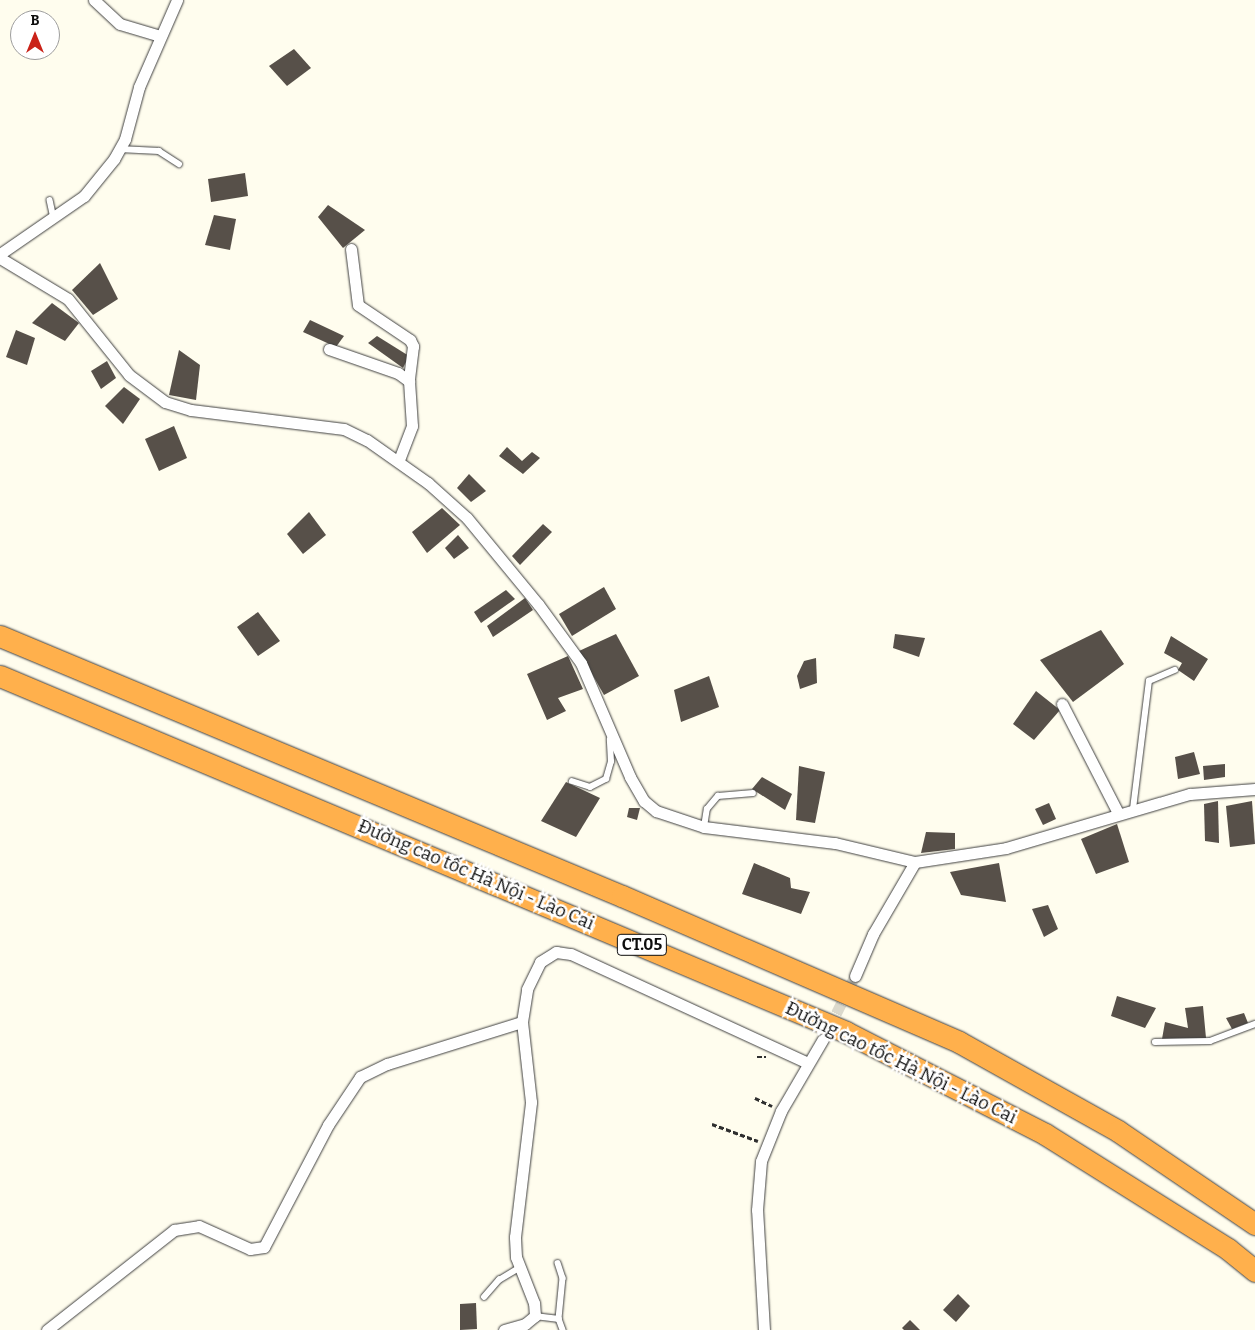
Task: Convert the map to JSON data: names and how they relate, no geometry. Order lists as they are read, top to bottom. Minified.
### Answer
{"streets":{"highway":["Đường cao tốc Hà Nội - Lào Cai","CT.05"]},"north":"top"}
